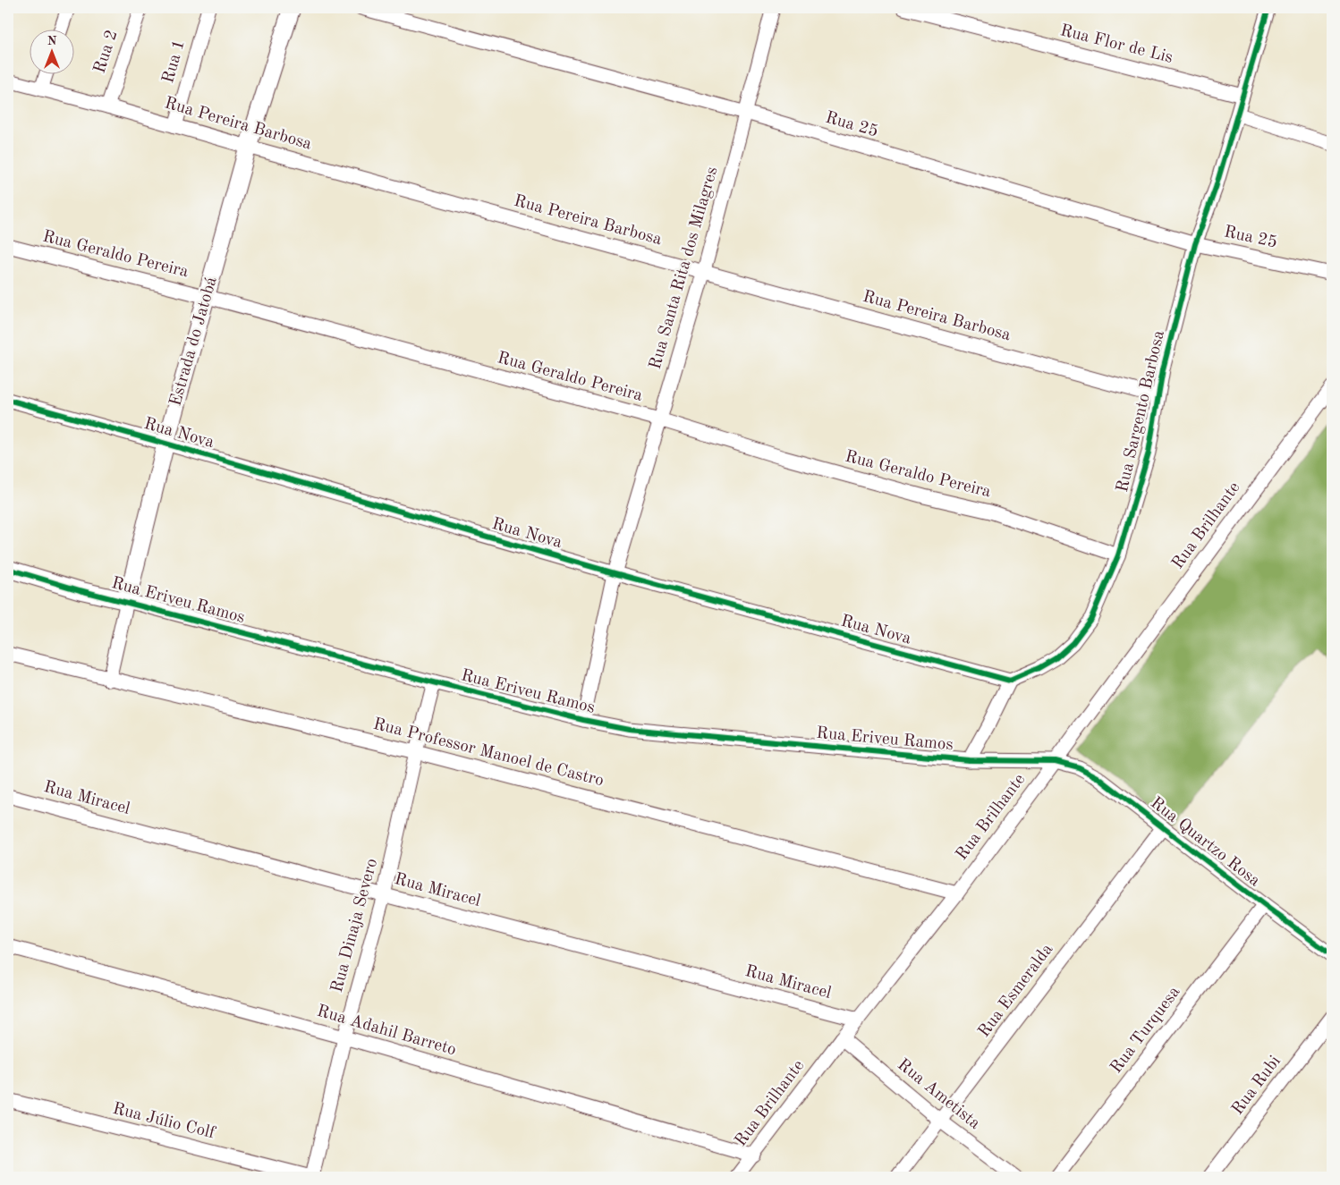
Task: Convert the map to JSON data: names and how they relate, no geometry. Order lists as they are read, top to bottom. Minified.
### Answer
{"streets":{"street":["Rua Flor de Lis","Rua 2","Rua 1","Rua Pereira Barbosa","Rua 25","Rua Geraldo Pereira","Rua Santa Rita dos Milagres","Estrada do Jatobá","Rua Sargento Barbosa","Rua Nova","Rua Brilhante","Rua Eriveu Ramos","Rua Professor Manoel de Castro","Rua Miracel","Rua Quartzo Rosa","Rua Dinaja Severo","Rua Esmeralda","Rua Turquesa","Rua Adahil Barreto","Rua Rubi","Rua Ametista","Rua Júlio Colf"]},"crossings":[["Rua Flor de Lis","Rua Sargento Barbosa"],["Rua 2","Rua Pereira Barbosa"],["Rua 1","Rua Pereira Barbosa"],["Rua Pereira Barbosa","Rua Santa Rita dos Milagres"],["Rua Pereira Barbosa","Estrada do Jatobá"],["Rua Pereira Barbosa","Rua Sargento Barbosa"],["Rua 25","Rua Santa Rita dos Milagres"],["Rua 25","Rua Sargento Barbosa"],["Rua Geraldo Pereira","Rua Santa Rita dos Milagres"],["Rua Geraldo Pereira","Estrada do Jatobá"],["Rua Geraldo Pereira","Rua Sargento Barbosa"],["Rua Santa Rita dos Milagres","Rua Nova"],["Rua Santa Rita dos Milagres","Rua Eriveu Ramos"],["Estrada do Jatobá","Rua Nova"],["Estrada do Jatobá","Rua Eriveu Ramos"],["Estrada do Jatobá","Rua Professor Manoel de Castro"],["Rua Sargento Barbosa","Rua Nova"],["Rua Brilhante","Rua Eriveu Ramos"],["Rua Brilhante","Rua Professor Manoel de Castro"],["Rua Brilhante","Rua Miracel"],["Rua Brilhante","Rua Quartzo Rosa"],["Rua Brilhante","Rua Adahil Barreto"],["Rua Brilhante","Rua Ametista"],["Rua Eriveu Ramos","Rua Quartzo Rosa"],["Rua Eriveu Ramos","Rua Dinaja Severo"],["Rua Professor Manoel de Castro","Rua Dinaja Severo"],["Rua Miracel","Rua Dinaja Severo"],["Rua Quartzo Rosa","Rua Esmeralda"],["Rua Quartzo Rosa","Rua Turquesa"],["Rua Dinaja Severo","Rua Adahil Barreto"],["Rua Dinaja Severo","Rua Júlio Colf"],["Rua Esmeralda","Rua Ametista"]],"north":"top"}
